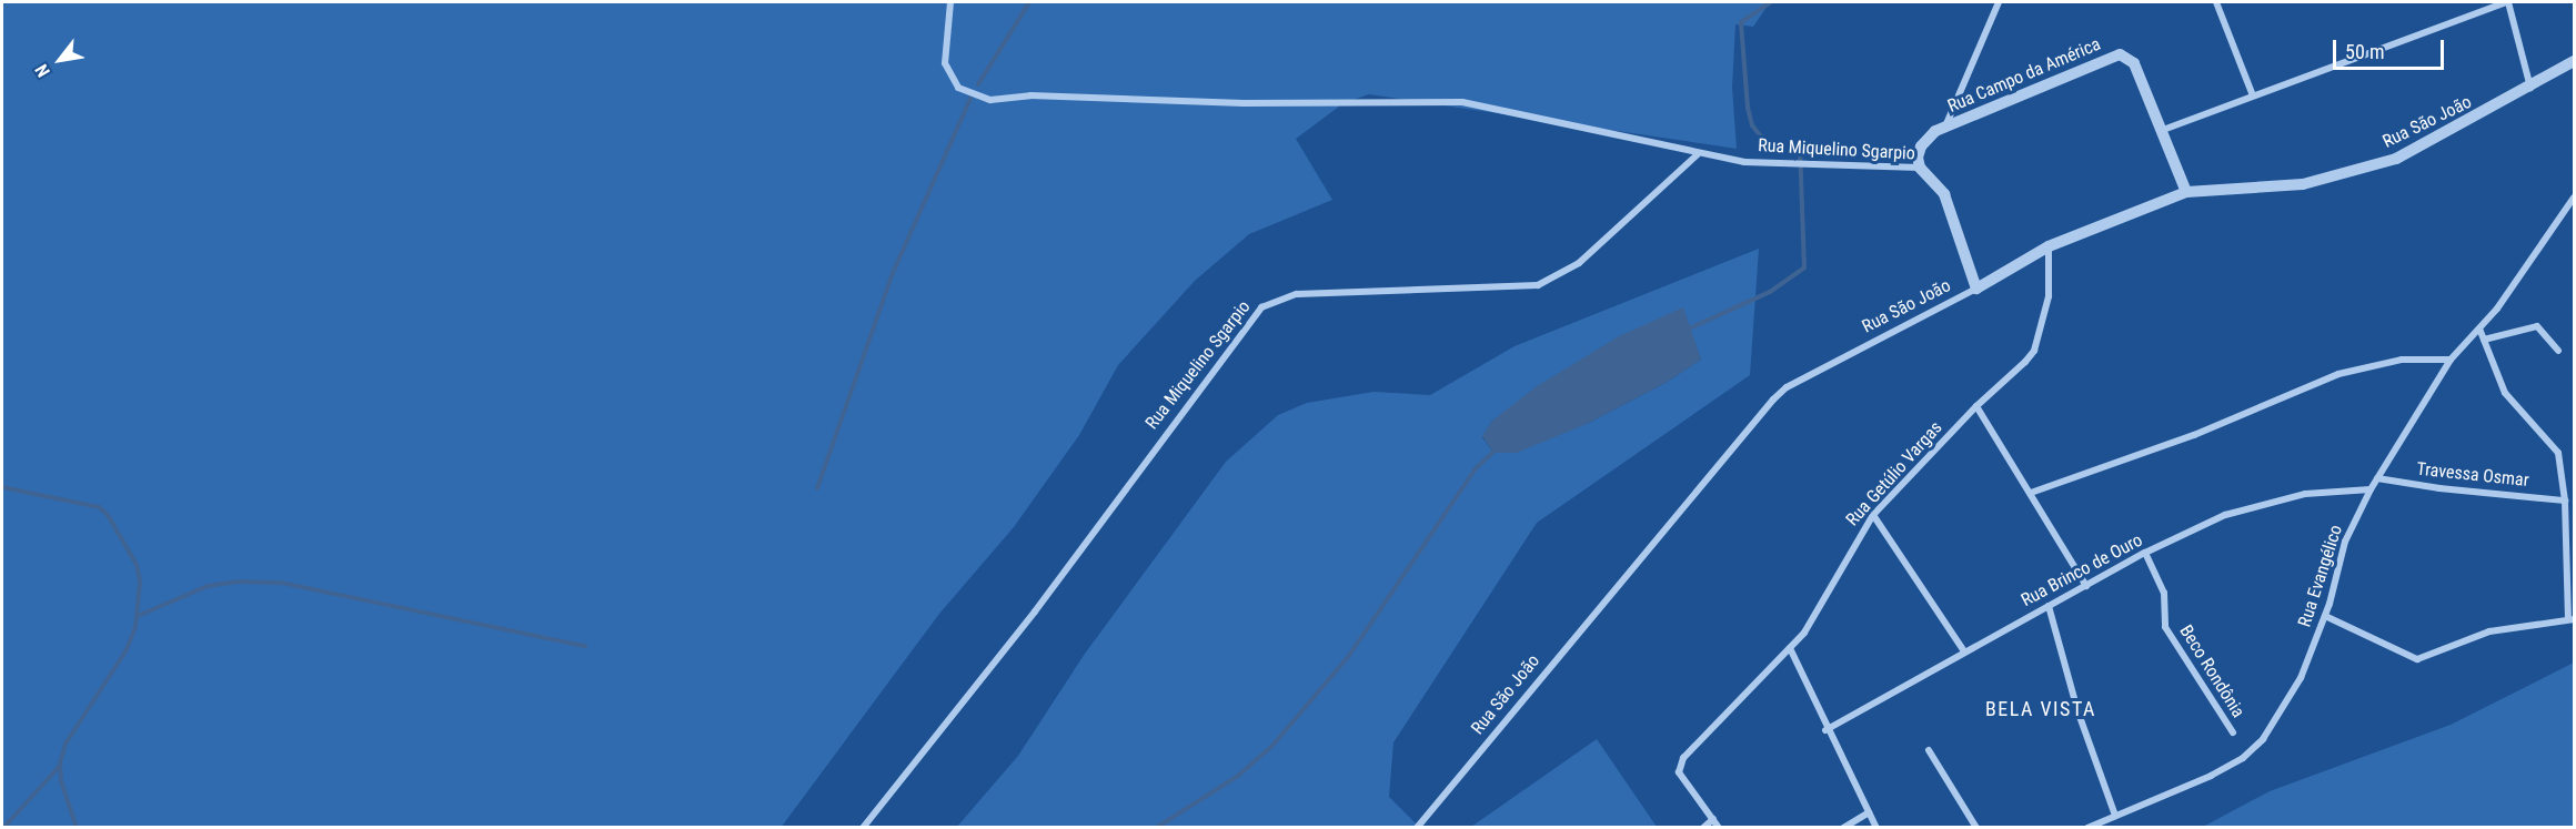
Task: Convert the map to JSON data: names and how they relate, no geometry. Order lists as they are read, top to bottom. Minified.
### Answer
{"streets":{"street":["Rua Campo da América","Rua São João","Rua Miquelino Sgarpio","Rua Getúlio Vargas","Travessa Osmar","Rua Brinco de Ouro","Rua Evangélico","Beco Rondônia"]},"crossings":[["Rua Campo da América","Rua São João"],["Rua São João","Rua Miquelino Sgarpio"],["Rua São João","Rua Getúlio Vargas"],["Travessa Osmar","Rua Evangélico"],["Rua Brinco de Ouro","Rua Evangélico"],["Rua Brinco de Ouro","Beco Rondônia"]],"districts":["BELA VISTA"],"scale_bar":"50 m","north":"bottom left"}
